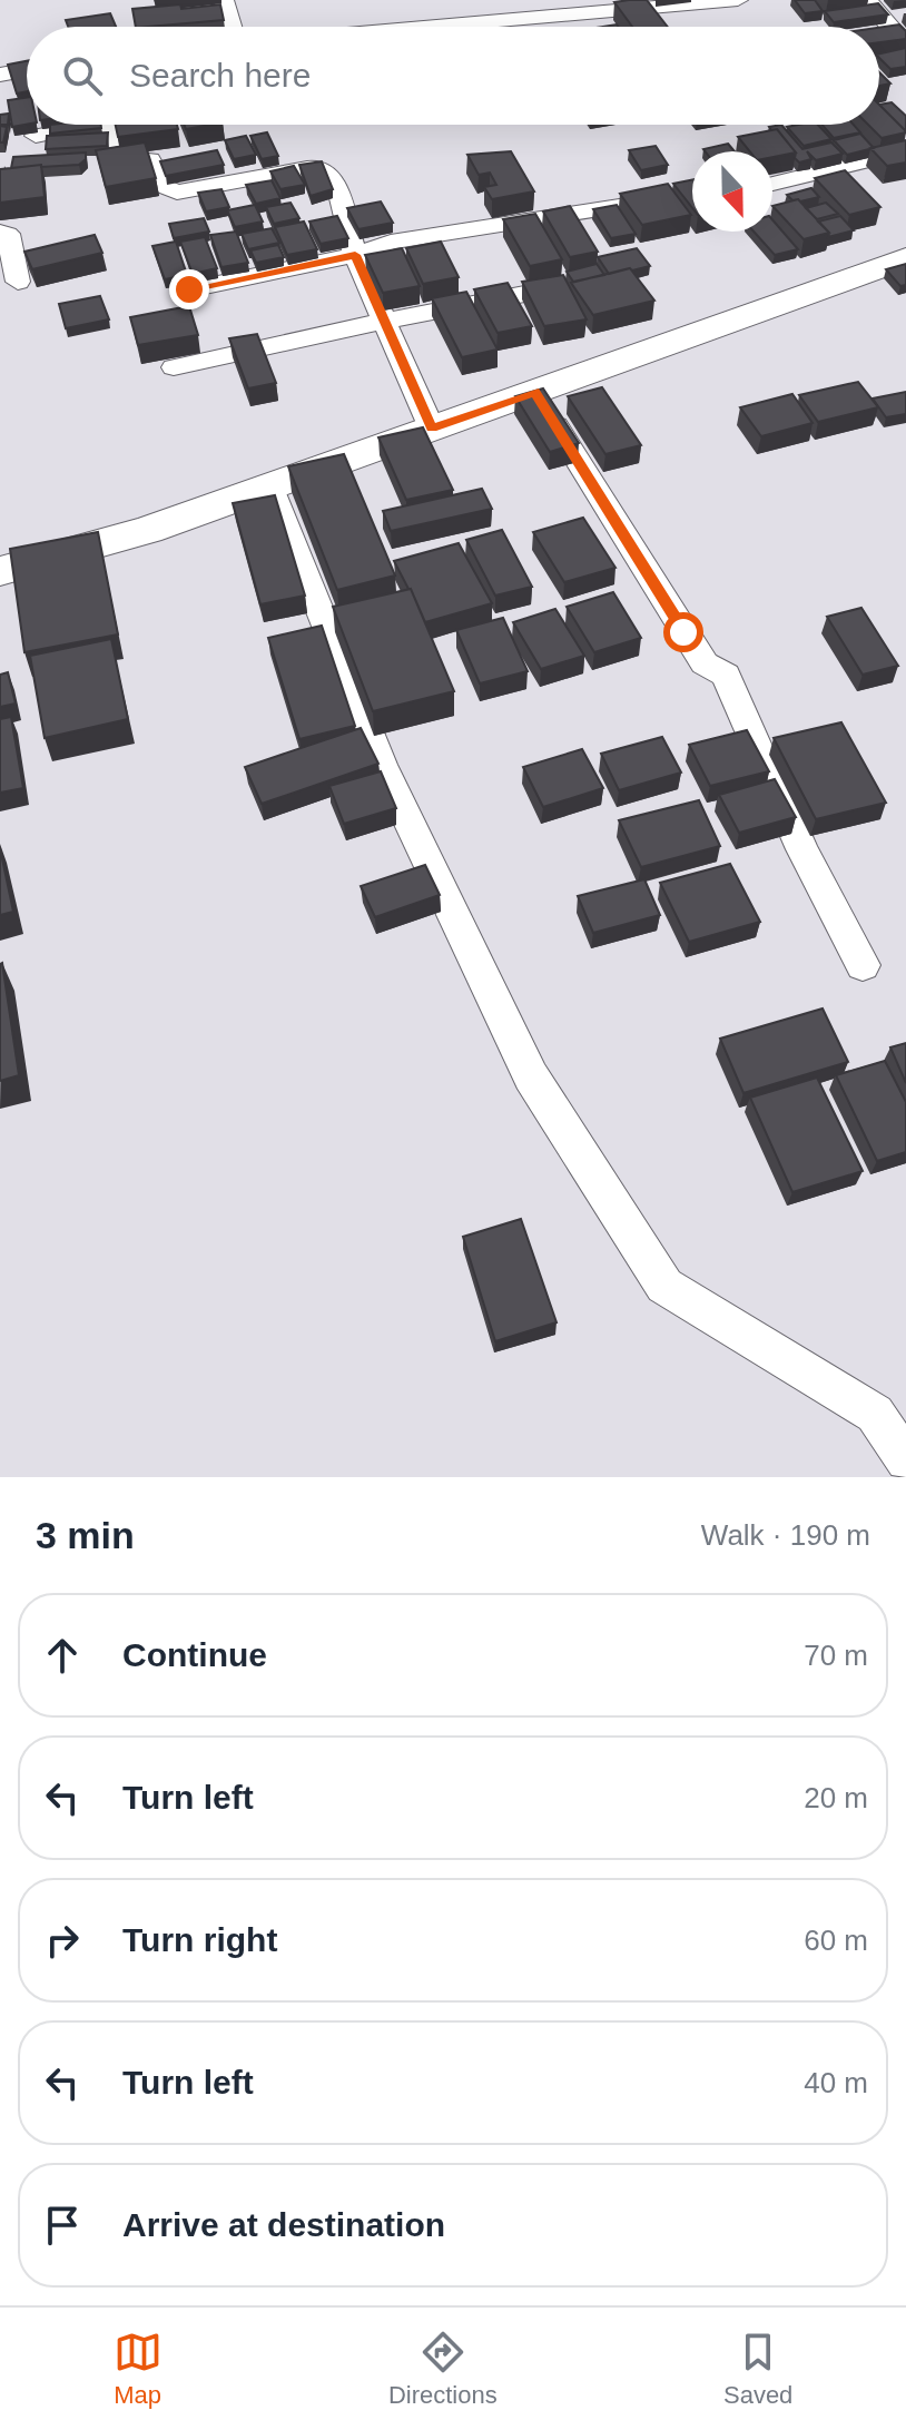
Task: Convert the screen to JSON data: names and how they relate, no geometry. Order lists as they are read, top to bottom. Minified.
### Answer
{"north":"bottom","page":{"search":"Search here","heading":["3 min","Walk · 190 m"],"list":[["Continue","70 m"],["Turn left","20 m"],["Turn right","60 m"],["Turn left","40 m"],"Arrive at destination"],"nav":["Map","Directions","Saved"]}}
